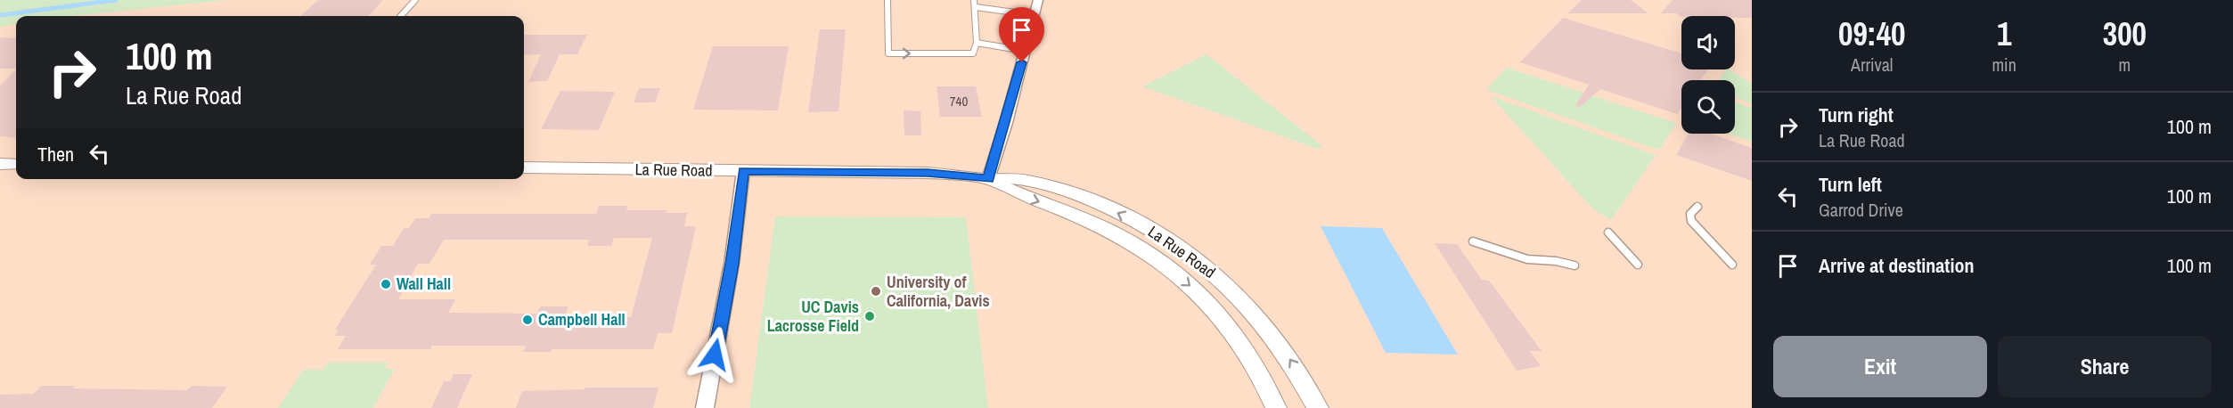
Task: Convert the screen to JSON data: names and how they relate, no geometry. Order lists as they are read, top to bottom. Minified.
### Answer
{"streets":{"street":["La Rue Road"]},"places":["Wall Hall","University of California, Davis","UC Davis Lacrosse Field","Campbell Hall"],"house_numbers":["740"],"page":{"eta":["09:40","Arrival","1","min","300","m"],"turn":["100 m","La Rue Road"],"list":[{"name":"Turn right","note":"La Rue Road","value":"100 m"},{"name":"Turn left","note":"Garrod Drive","value":"100 m"},{"name":"Arrive at destination","value":"100 m"}],"then":"Then","buttons":["Exit","Share"]}}
